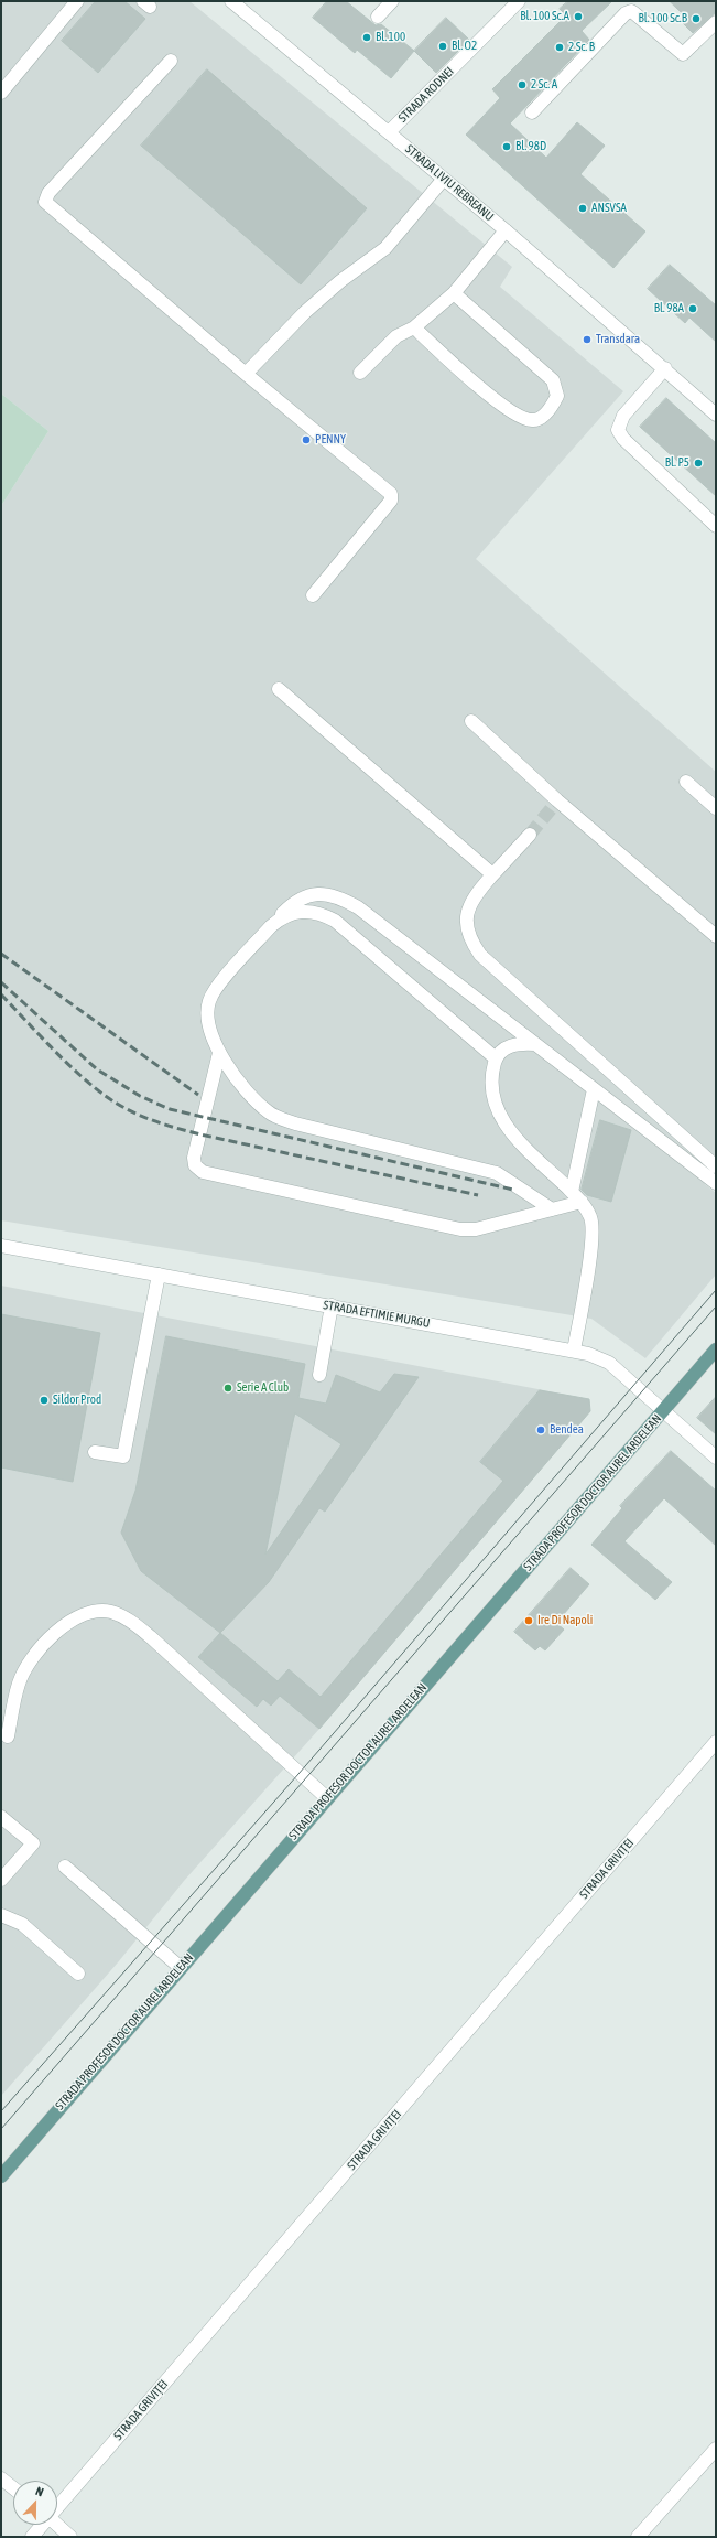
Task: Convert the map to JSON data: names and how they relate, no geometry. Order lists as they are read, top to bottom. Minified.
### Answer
{"streets":{"main road":["STRADA PROFESOR DOCTOR AUREL ARDELEAN"],"street":["STRADA RODNEI","STRADA LIVIU REBREANU","STRADA EFTIMIE MURGU","STRADA GRIVIȚEI"]},"crossings":[["STRADA RODNEI","STRADA LIVIU REBREANU"],["STRADA EFTIMIE MURGU","STRADA PROFESOR DOCTOR AUREL ARDELEAN"]],"places":["Bl. 100 Sc.A","Bl. 100 Sc.B","Bl. 100","Bl. O2","2 Sc. B","2 Sc. A","Bl. 98D","ANSVSA","Bl. 98A","Transdara","PENNY","Bl. P5","Serie A Club","Sildor Prod","Bendea","Ire Di Napoli"],"north":"top"}
